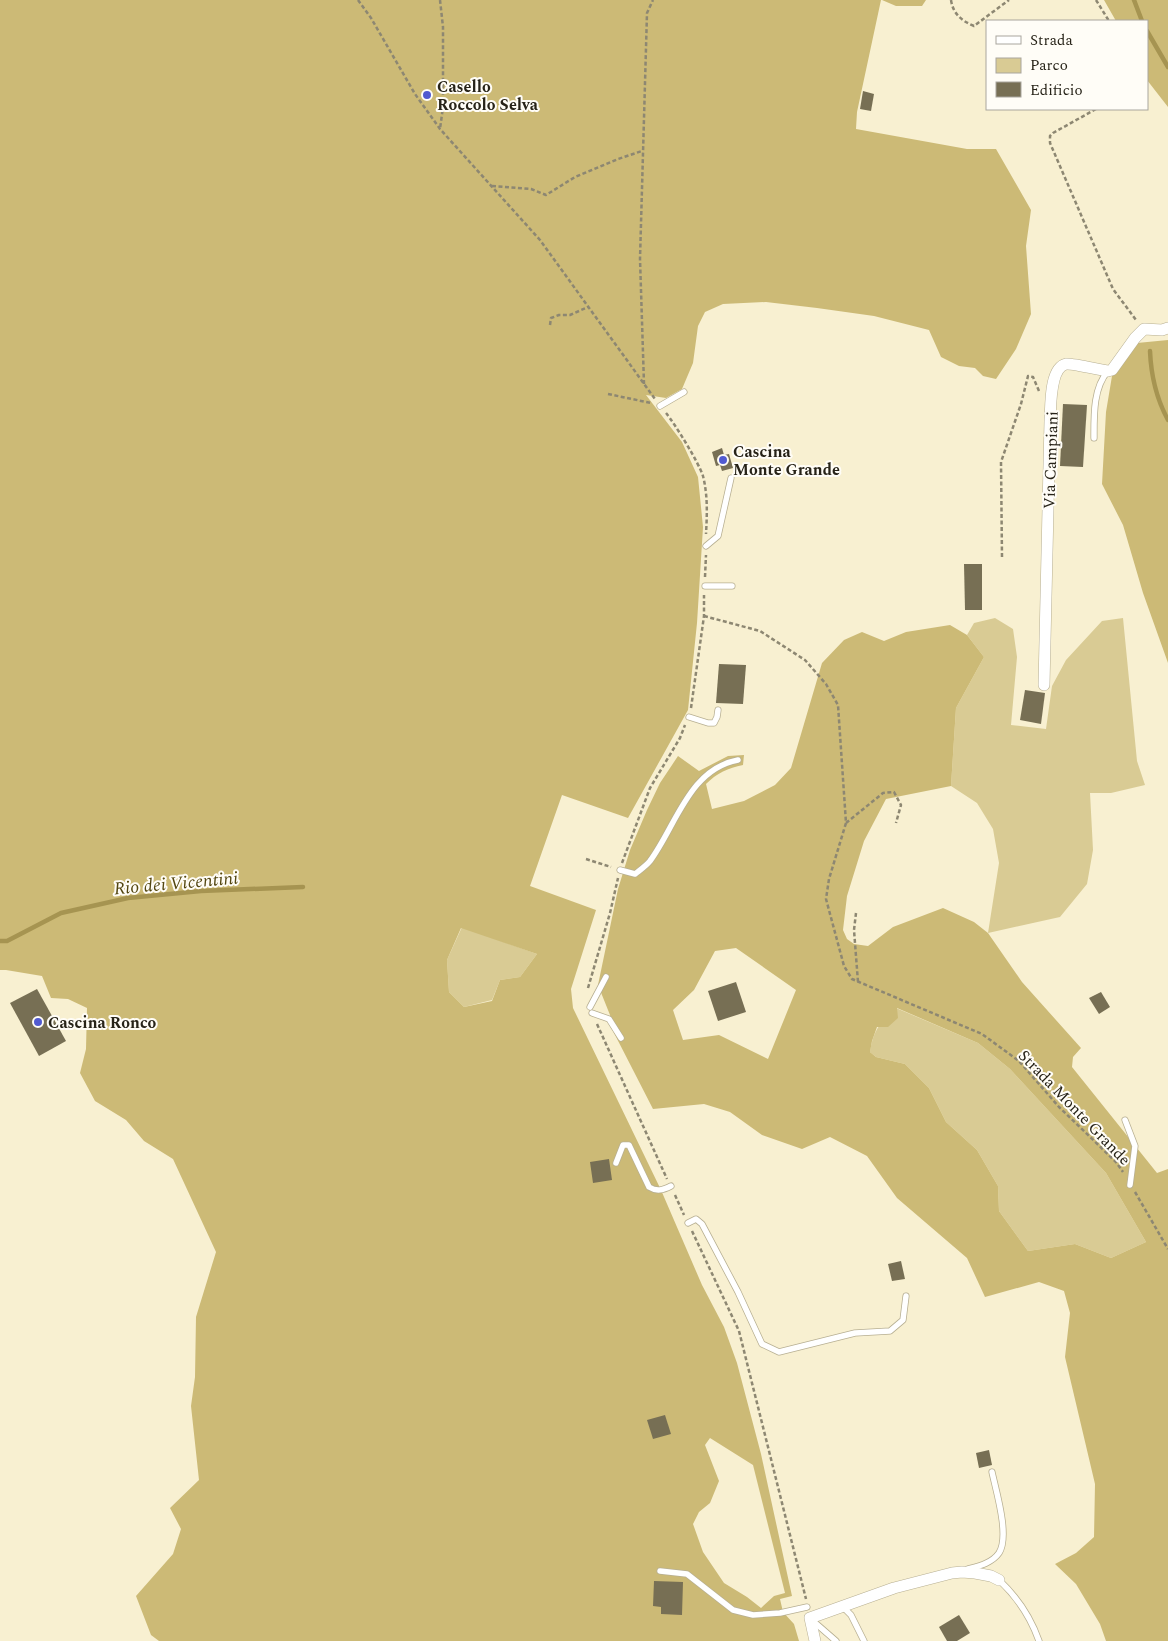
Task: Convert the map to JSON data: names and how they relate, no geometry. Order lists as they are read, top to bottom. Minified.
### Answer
{"streets":{"street":["Via Campiani"],"path":["Strada Monte Grande"]},"water":["Rio dei Vicentini"],"places":["Casello Roccolo Selva","Cascina Monte Grande","Cascina Ronco"],"legend":["Strada","Parco","Edificio"]}
